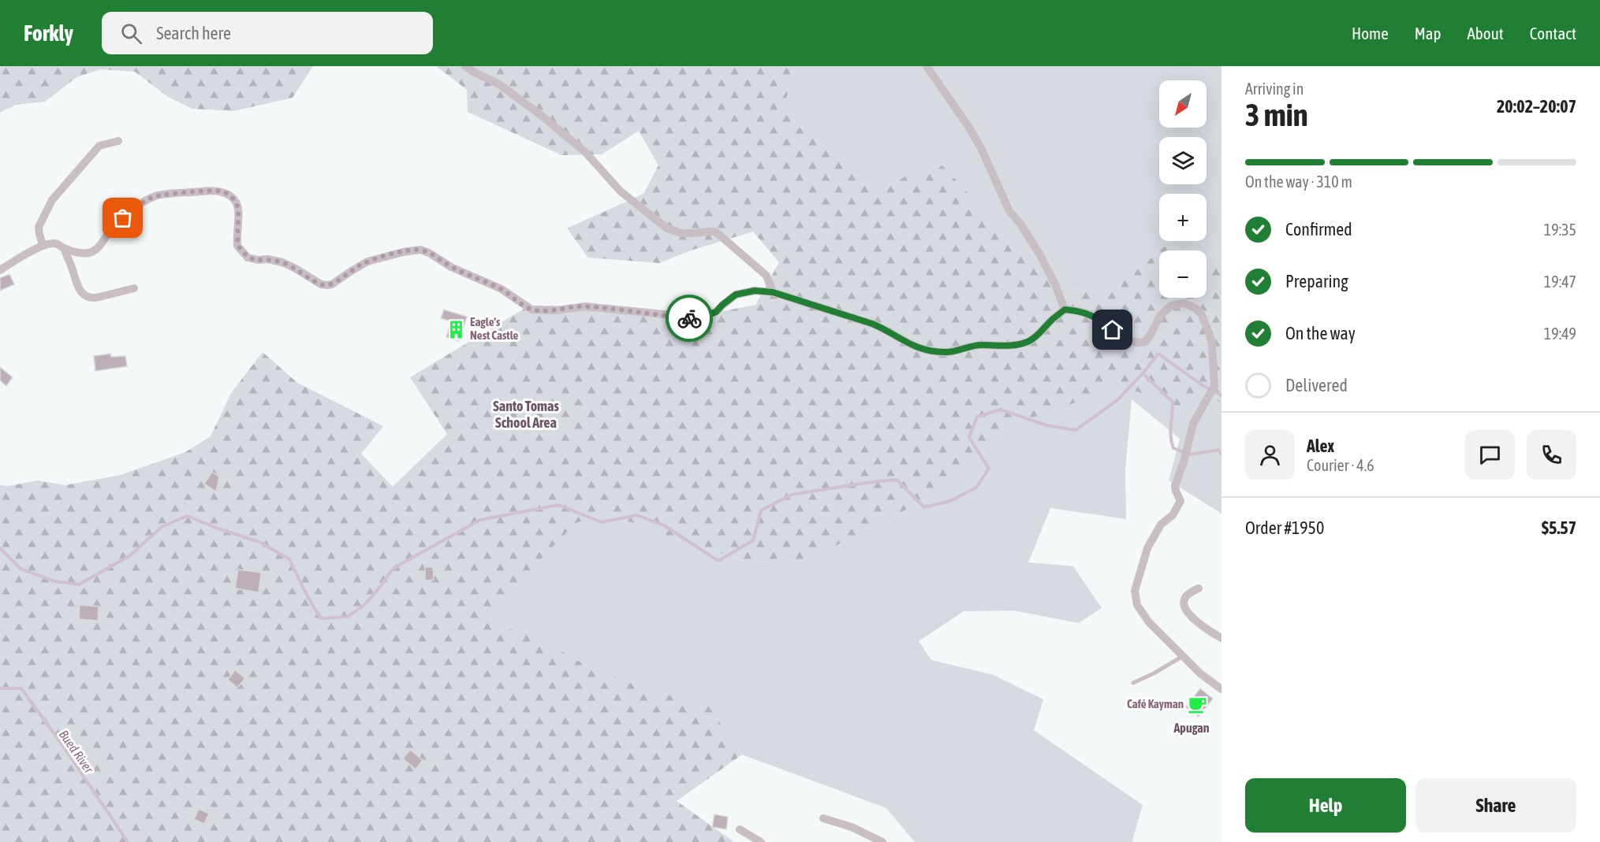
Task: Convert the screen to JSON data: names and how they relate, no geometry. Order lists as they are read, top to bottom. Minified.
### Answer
{"districts":["Santo Tomas School Area","Apugan"],"water":["Bued River"],"places":{"building":["Eagle’s Nest Castle"],"cafe":["Café Kayman"]},"north":"bottom left","page":{"header":"Forkly","search":"Search here","nav":["Home","Map","About","Contact"],"heading":["3 min","Arriving in","20:02–20:07"],"panel":["Alex","Courier · 4.6","Order #1950","$5.57"],"map_buttons":["+","−"],"bar":"On the way · 310 m","list":[["Confirmed","19:35"],["Preparing","19:47"],["On the way","19:49"],"Delivered"],"buttons":["Help","Share"]}}
